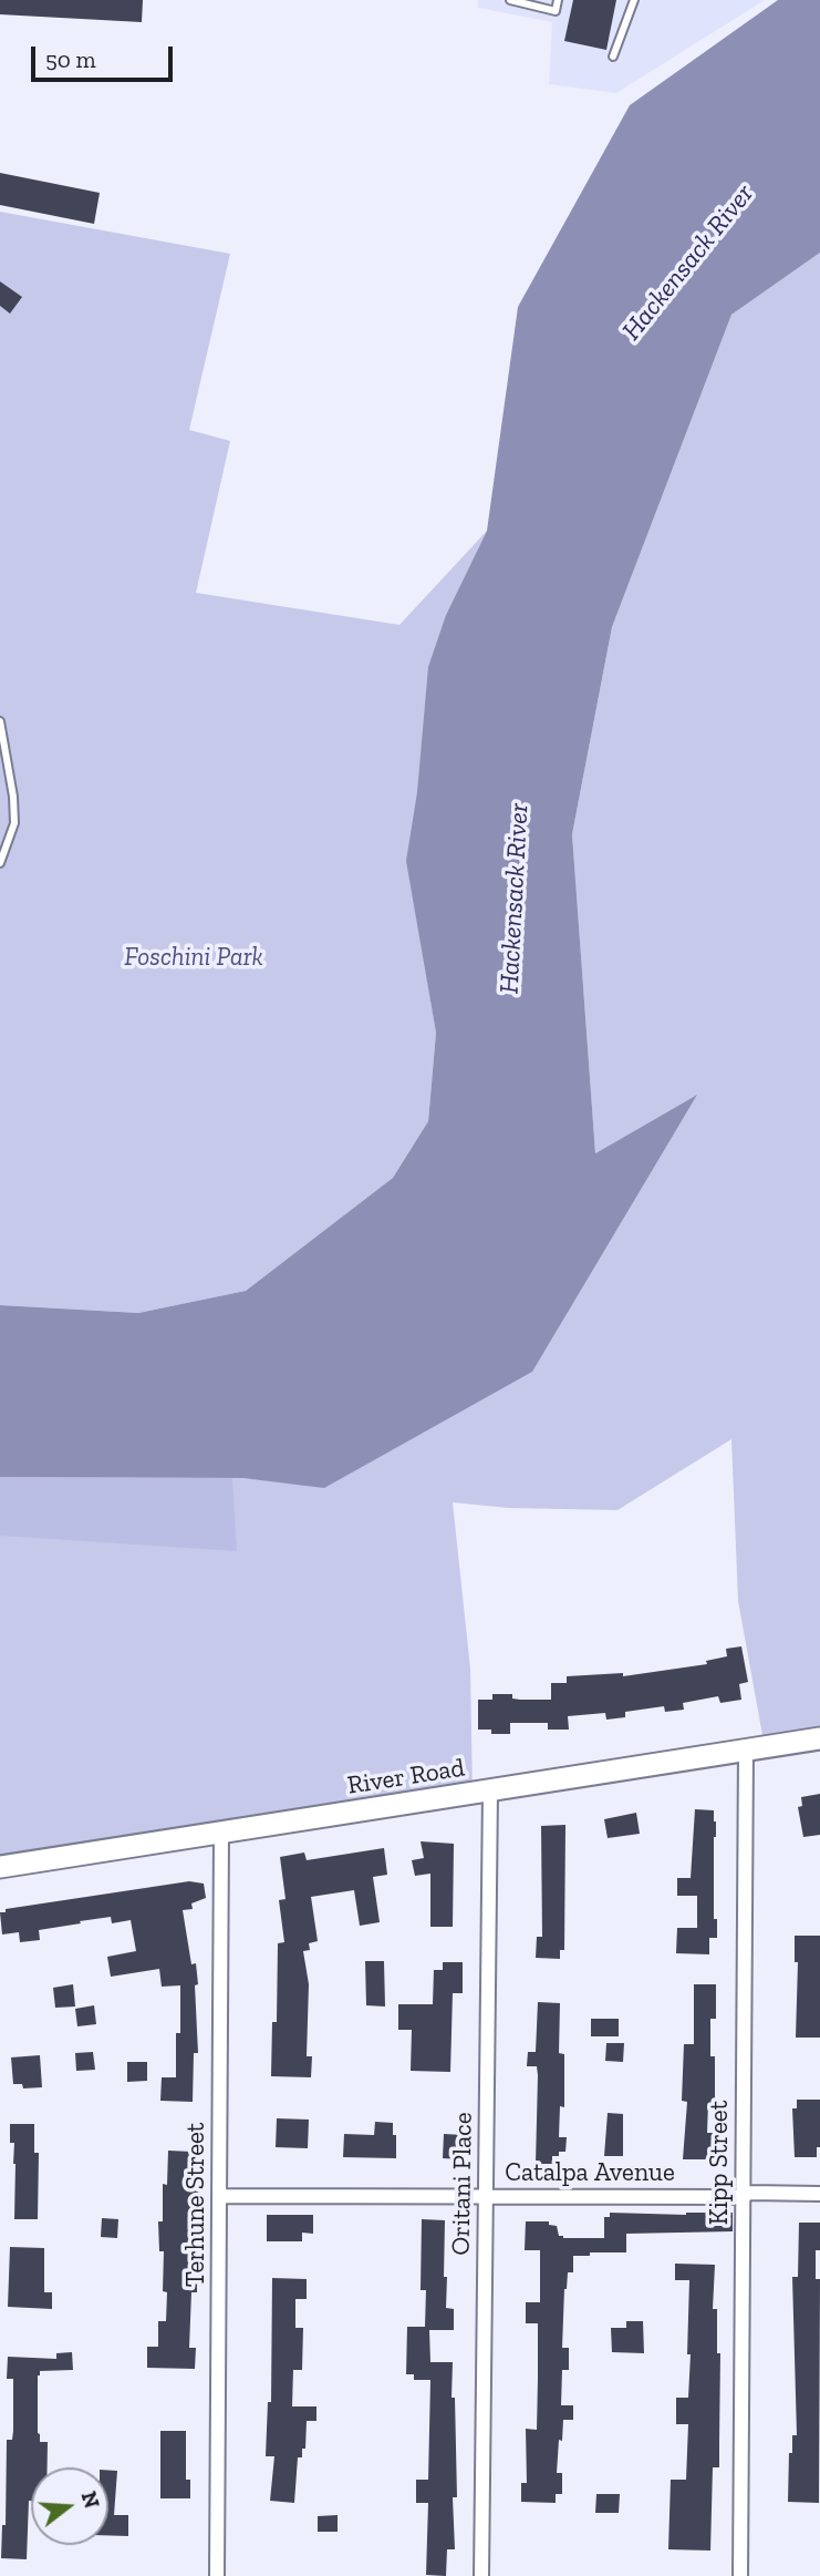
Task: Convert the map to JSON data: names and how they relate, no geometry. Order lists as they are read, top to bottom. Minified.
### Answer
{"streets":{"main road":["River Road"],"street":["Kipp Street","Catalpa Avenue","Oritani Place","Terhune Street"]},"crossings":[["River Road","Kipp Street"],["River Road","Oritani Place"],["River Road","Terhune Street"],["Kipp Street","Catalpa Avenue"],["Catalpa Avenue","Oritani Place"],["Catalpa Avenue","Terhune Street"]],"water":["Hackensack River"],"parks":["Foschini Park"],"scale_bar":"50 m","north":"right"}
